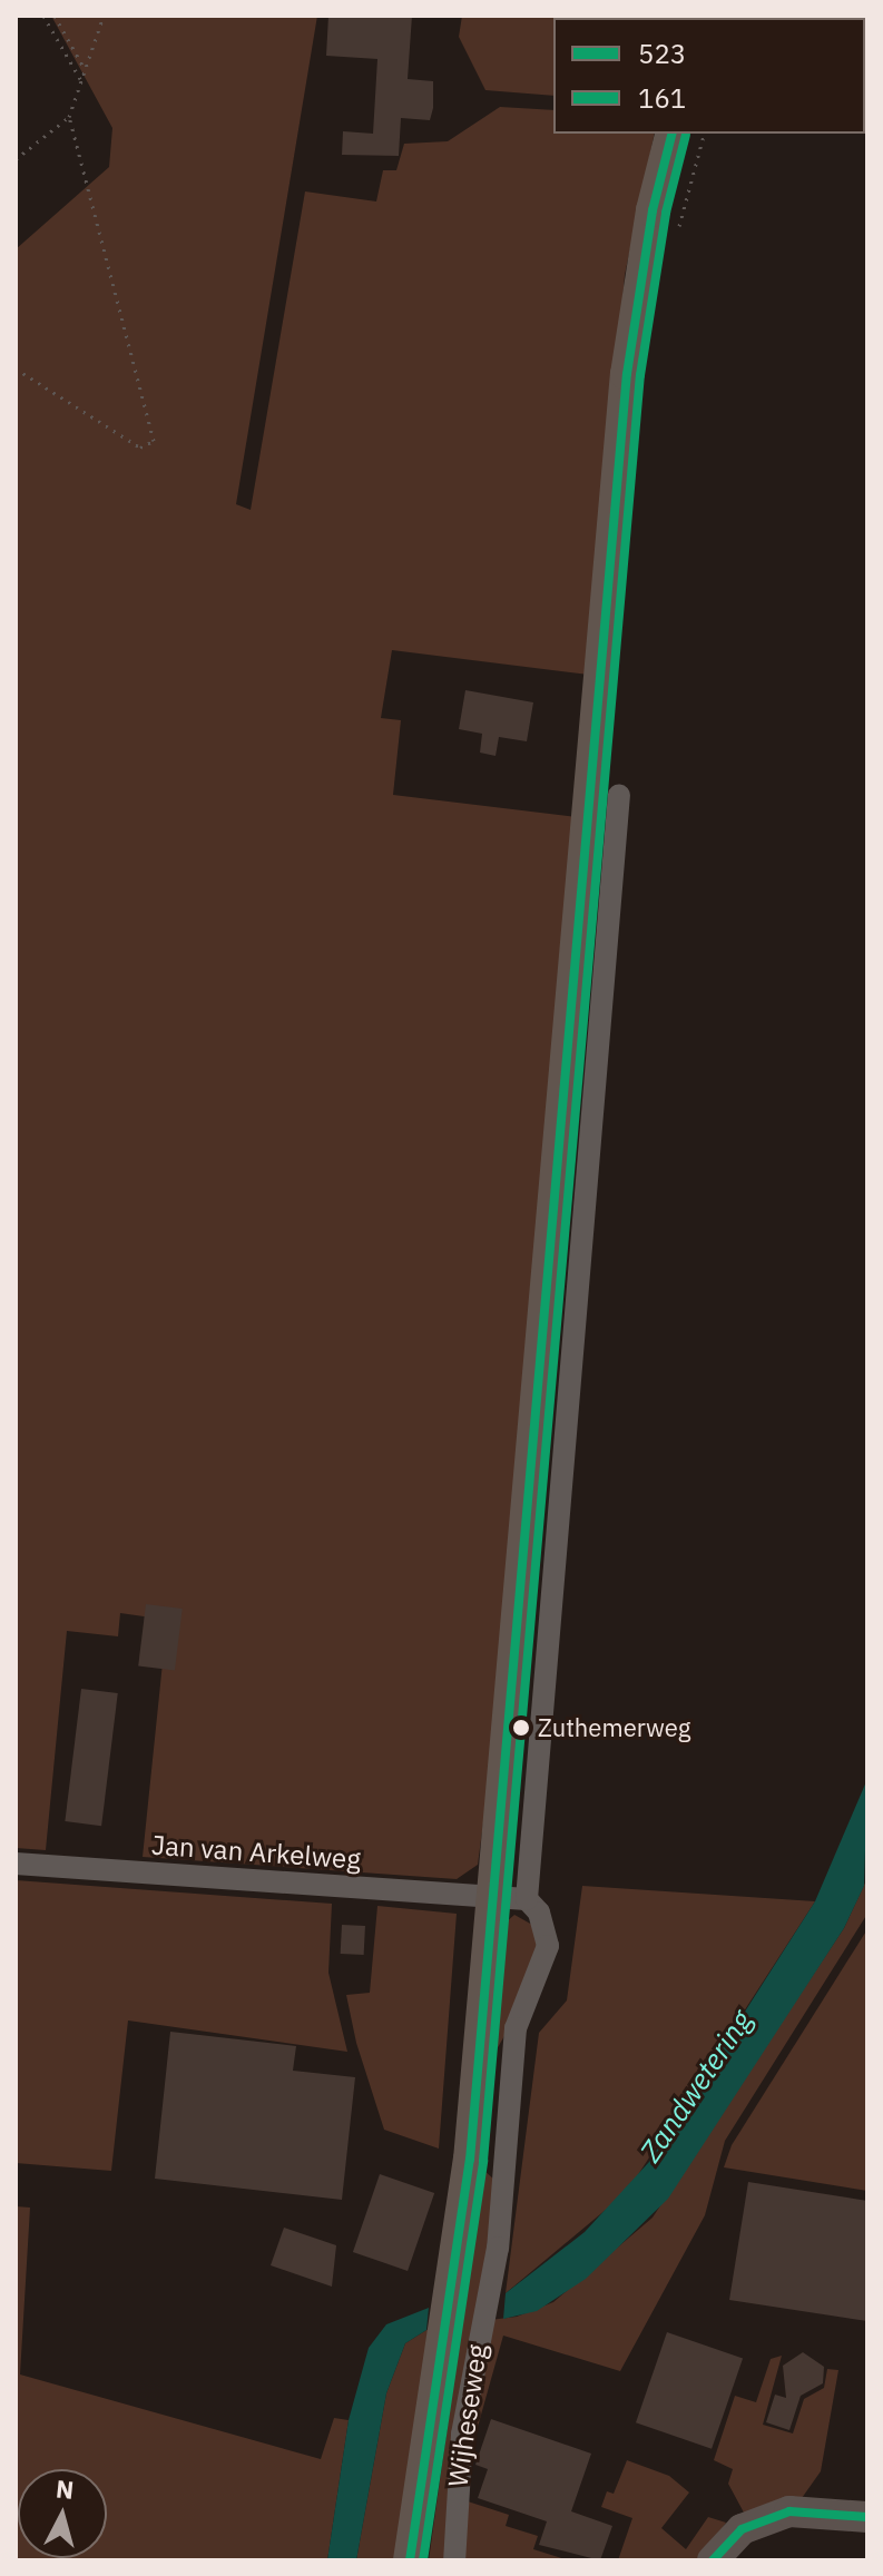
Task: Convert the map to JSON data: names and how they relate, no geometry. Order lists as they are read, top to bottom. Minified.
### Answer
{"streets":{"main road":["Wijheseweg"],"street":["Jan van Arkelweg"]},"crossings":[["Jan van Arkelweg","Wijheseweg"]],"water":["Zandwetering"],"places":["Zuthemerweg"],"lines":["transit line 523","transit line 161"],"legend":["523","161"],"north":"top"}
